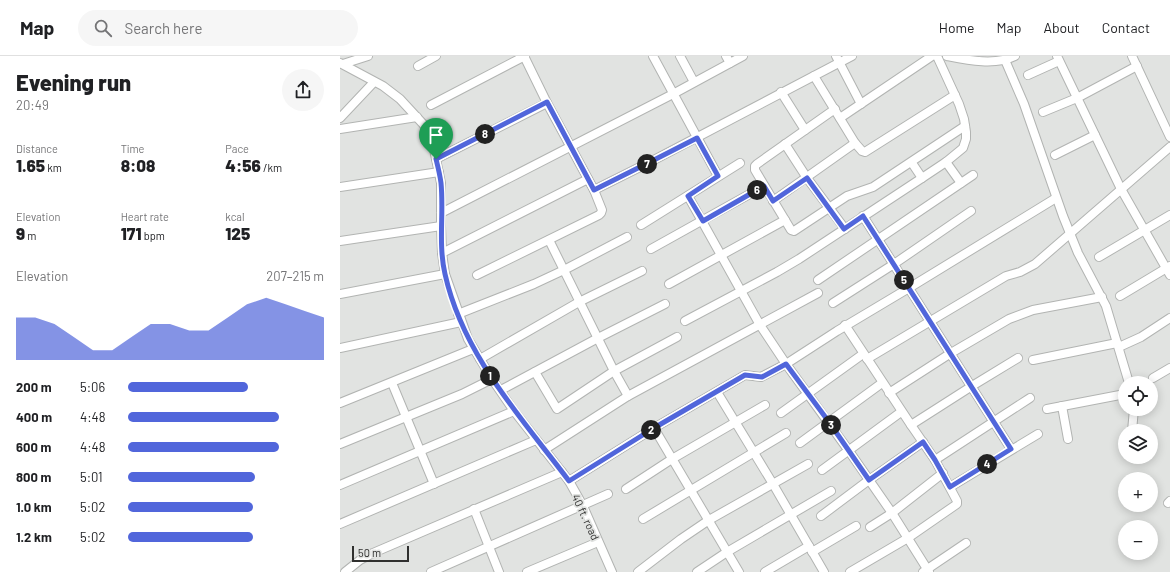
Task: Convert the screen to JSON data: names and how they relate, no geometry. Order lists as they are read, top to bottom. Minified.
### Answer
{"streets":{"street":["40 ft. road"]},"scale_bar":"50 m","page":{"header":"Map","search":"Search here","nav":["Home","Map","About","Contact"],"heading":["Evening run","20:49"],"stats":[["Distance","1.65 km"],["Time","8:08"],["Pace","4:56 /km"],["Elevation","9 m"],["Heart rate","171 bpm"],["kcal","125"]],"pins":["8","7","6","5","1","3","2","4"],"chart":["Elevation","207–215 m"],"list":[{"name":"200 m","note":"5:06"},{"name":"400 m","note":"4:48"},{"name":"600 m","note":"4:48"},{"name":"800 m","note":"5:01"},{"name":"1.0 km","note":"5:02"},{"name":"1.2 km","note":"5:02"}],"map_buttons":["+","−"],"scale":"50 m"}}
